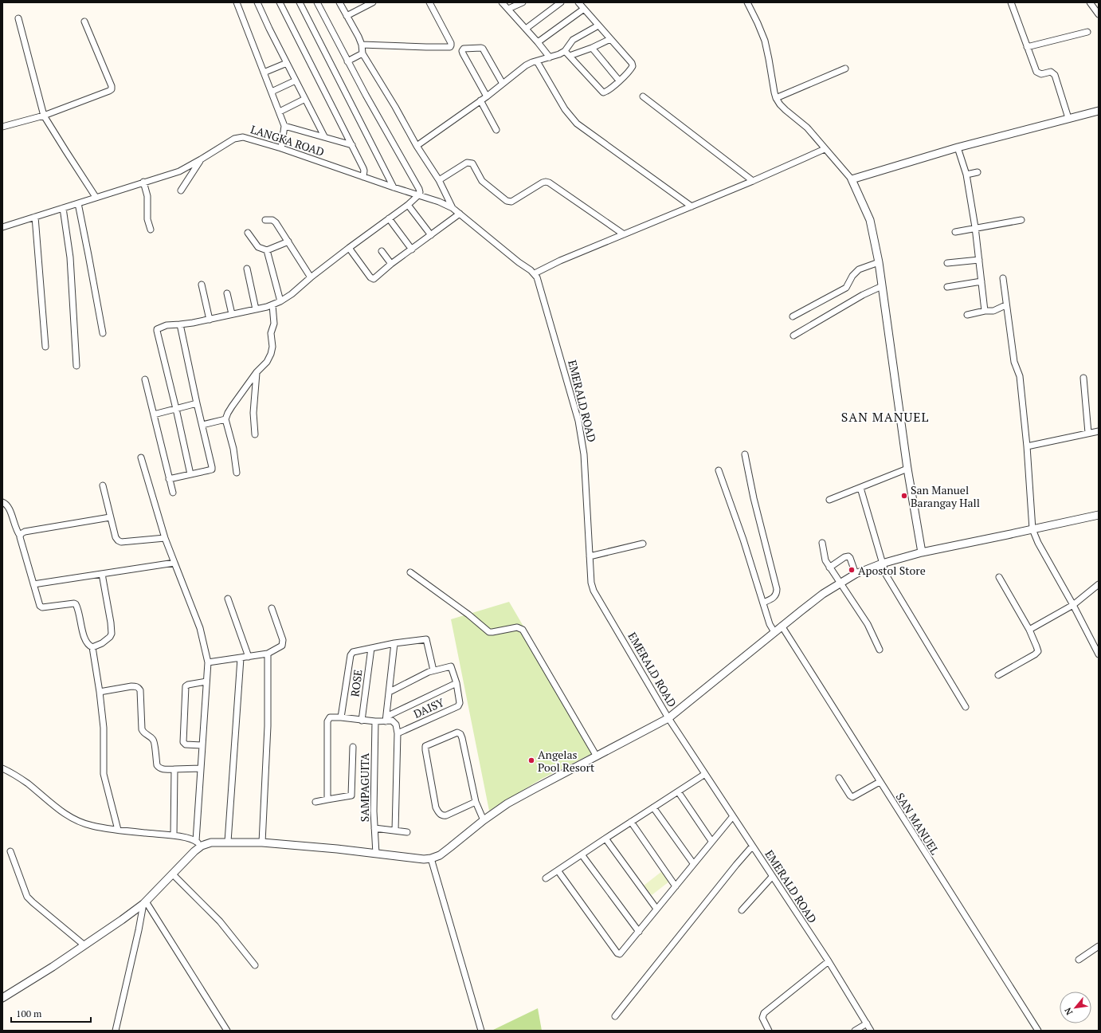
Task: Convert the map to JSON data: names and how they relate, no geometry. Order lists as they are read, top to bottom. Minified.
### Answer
{"streets":{"street":["LANGKA ROAD","EMERALD ROAD","ROSE","DAISY","SAMPAGUITA","SAN MANUEL"]},"crossings":[["LANGKA ROAD","EMERALD ROAD"]],"districts":["SAN MANUEL"],"places":["San Manuel Barangay Hall","Apostol Store","Angelas Pool Resort"],"scale_bar":"100 m","north":"bottom left"}
